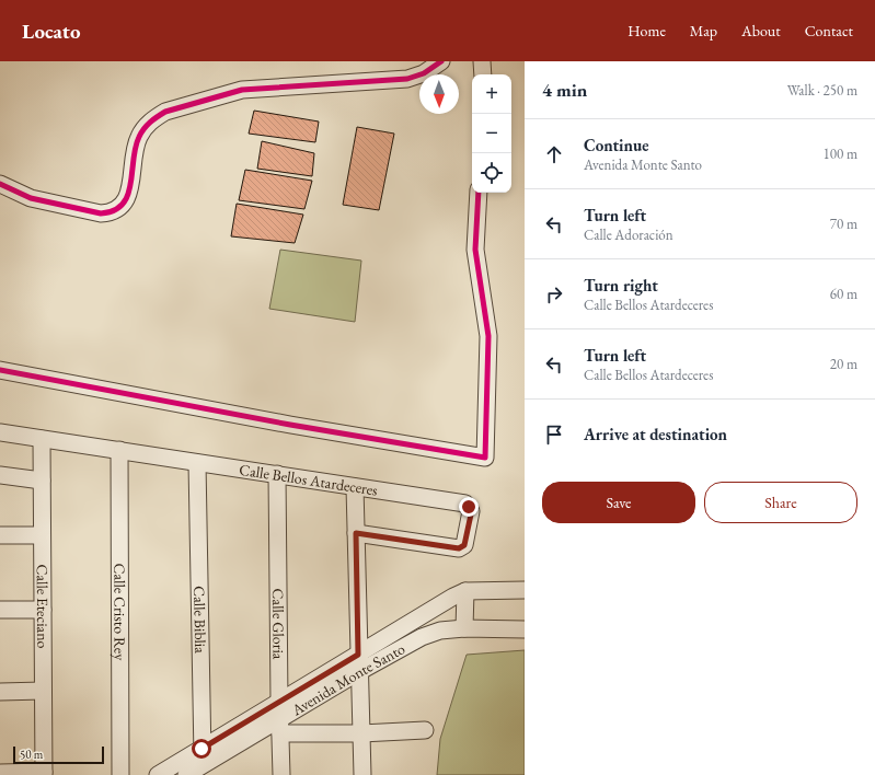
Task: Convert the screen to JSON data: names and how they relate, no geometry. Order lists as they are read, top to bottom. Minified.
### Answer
{"streets":{"street":["Calle Bellos Atardeceres","Calle Eteciano","Calle Cristo Rey","Calle Biblia","Calle Gloria","Avenida Monte Santo"]},"crossings":[["Calle Bellos Atardeceres","Calle Eteciano"],["Calle Bellos Atardeceres","Calle Cristo Rey"],["Calle Bellos Atardeceres","Calle Biblia"],["Calle Bellos Atardeceres","Calle Gloria"],["Calle Biblia","Avenida Monte Santo"],["Calle Gloria","Avenida Monte Santo"]],"scale_bar":"50 m","north":"bottom","page":{"header":"Locato","nav":["Home","Map","About","Contact"],"heading":["4 min","Walk · 250 m"],"map_buttons":["+","−"],"list":[["Continue","Avenida Monte Santo","100 m"],["Turn left","Calle Adoración","70 m"],["Turn right","Calle Bellos Atardeceres","60 m"],["Turn left","Calle Bellos Atardeceres","20 m"],"Arrive at destination"],"buttons":["Save","Share"],"scale":"50 m"}}
